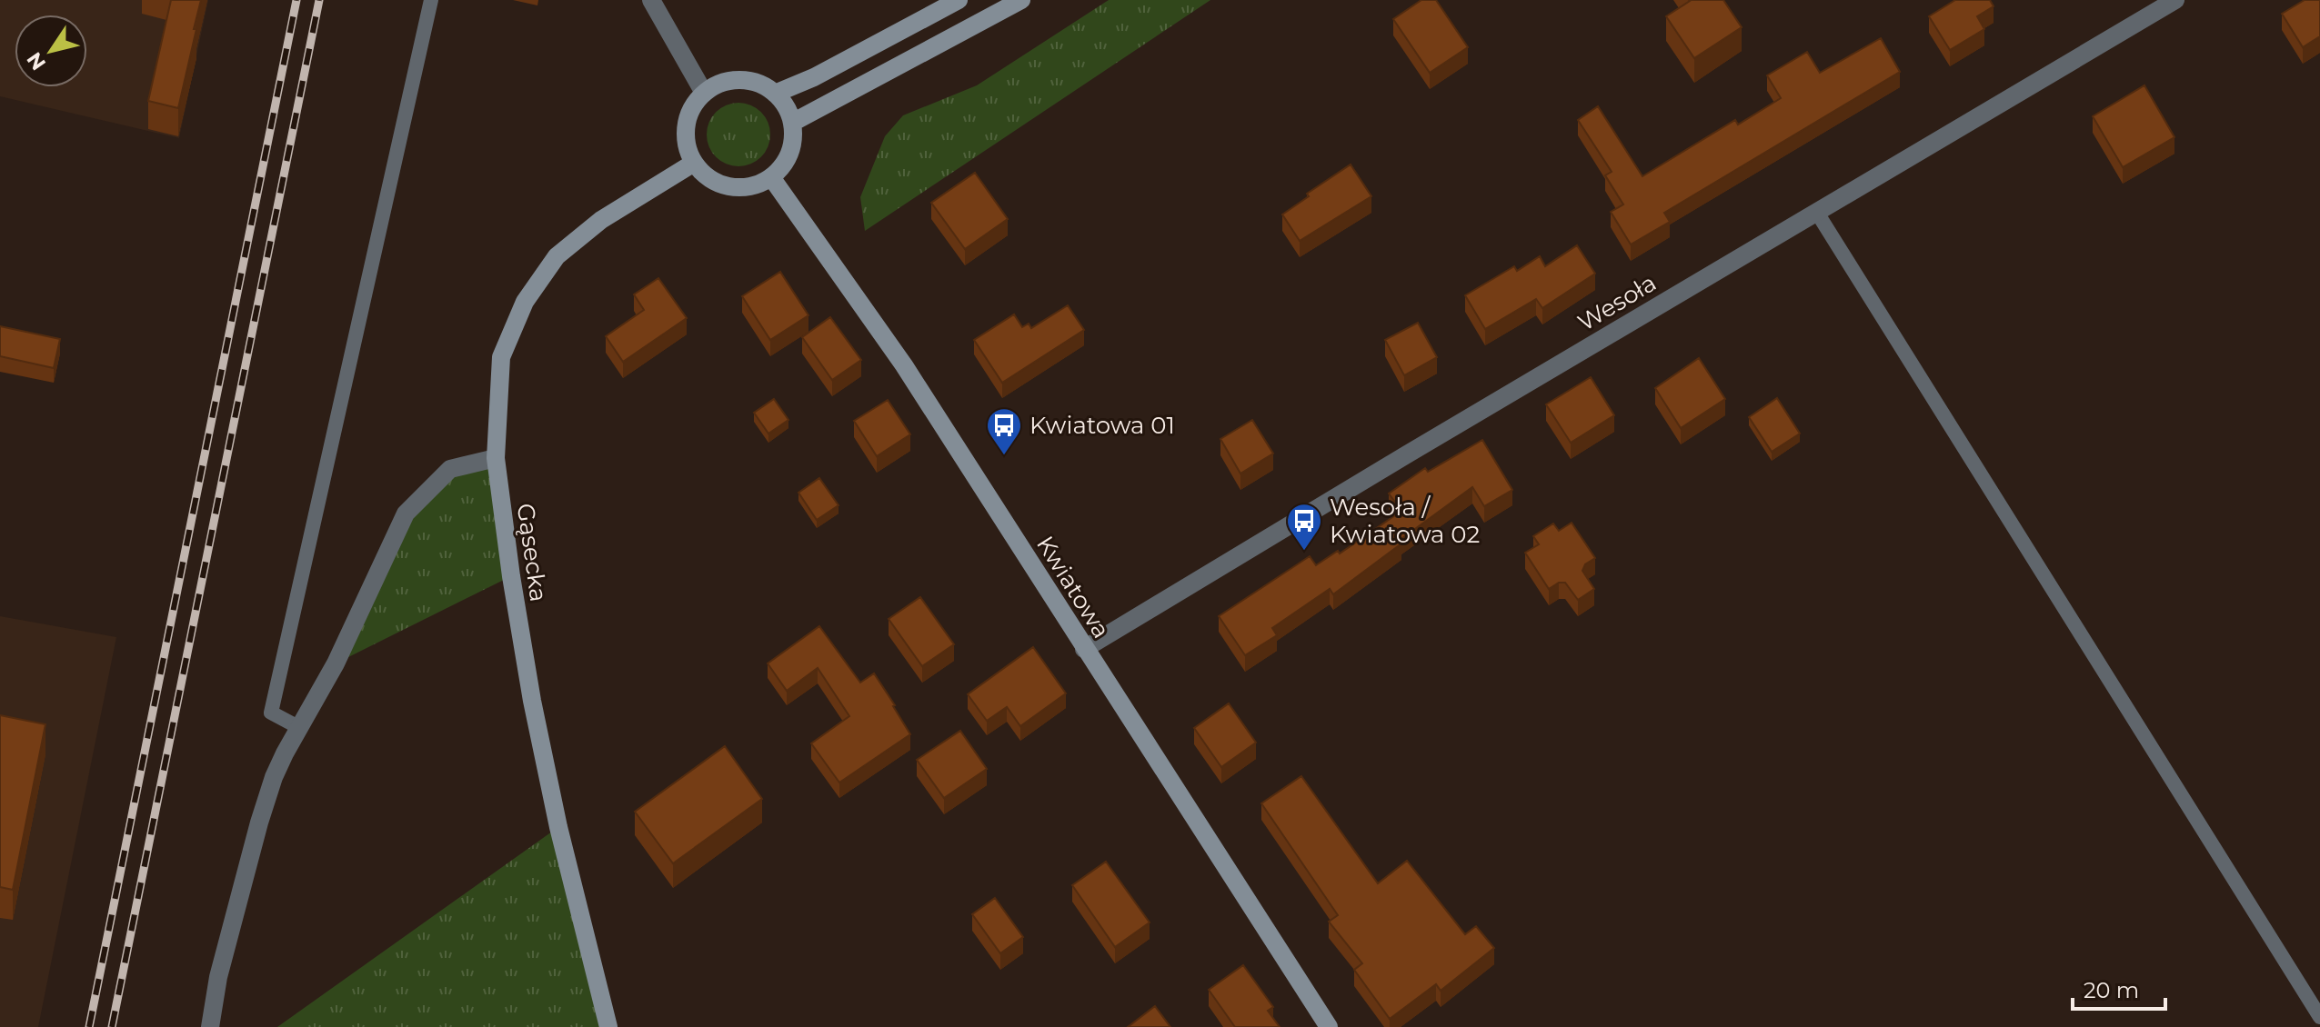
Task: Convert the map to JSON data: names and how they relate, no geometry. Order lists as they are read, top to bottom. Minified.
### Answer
{"streets":{"main road":["Gąsecka","Kwiatowa"],"street":["Wesoła"]},"crossings":[["Wesoła","Kwiatowa"],["Gąsecka","Kwiatowa"]],"places":{"bus stop":["Kwiatowa 01","Wesoła / Kwiatowa 02"]},"scale_bar":"20 m","north":"bottom left"}
